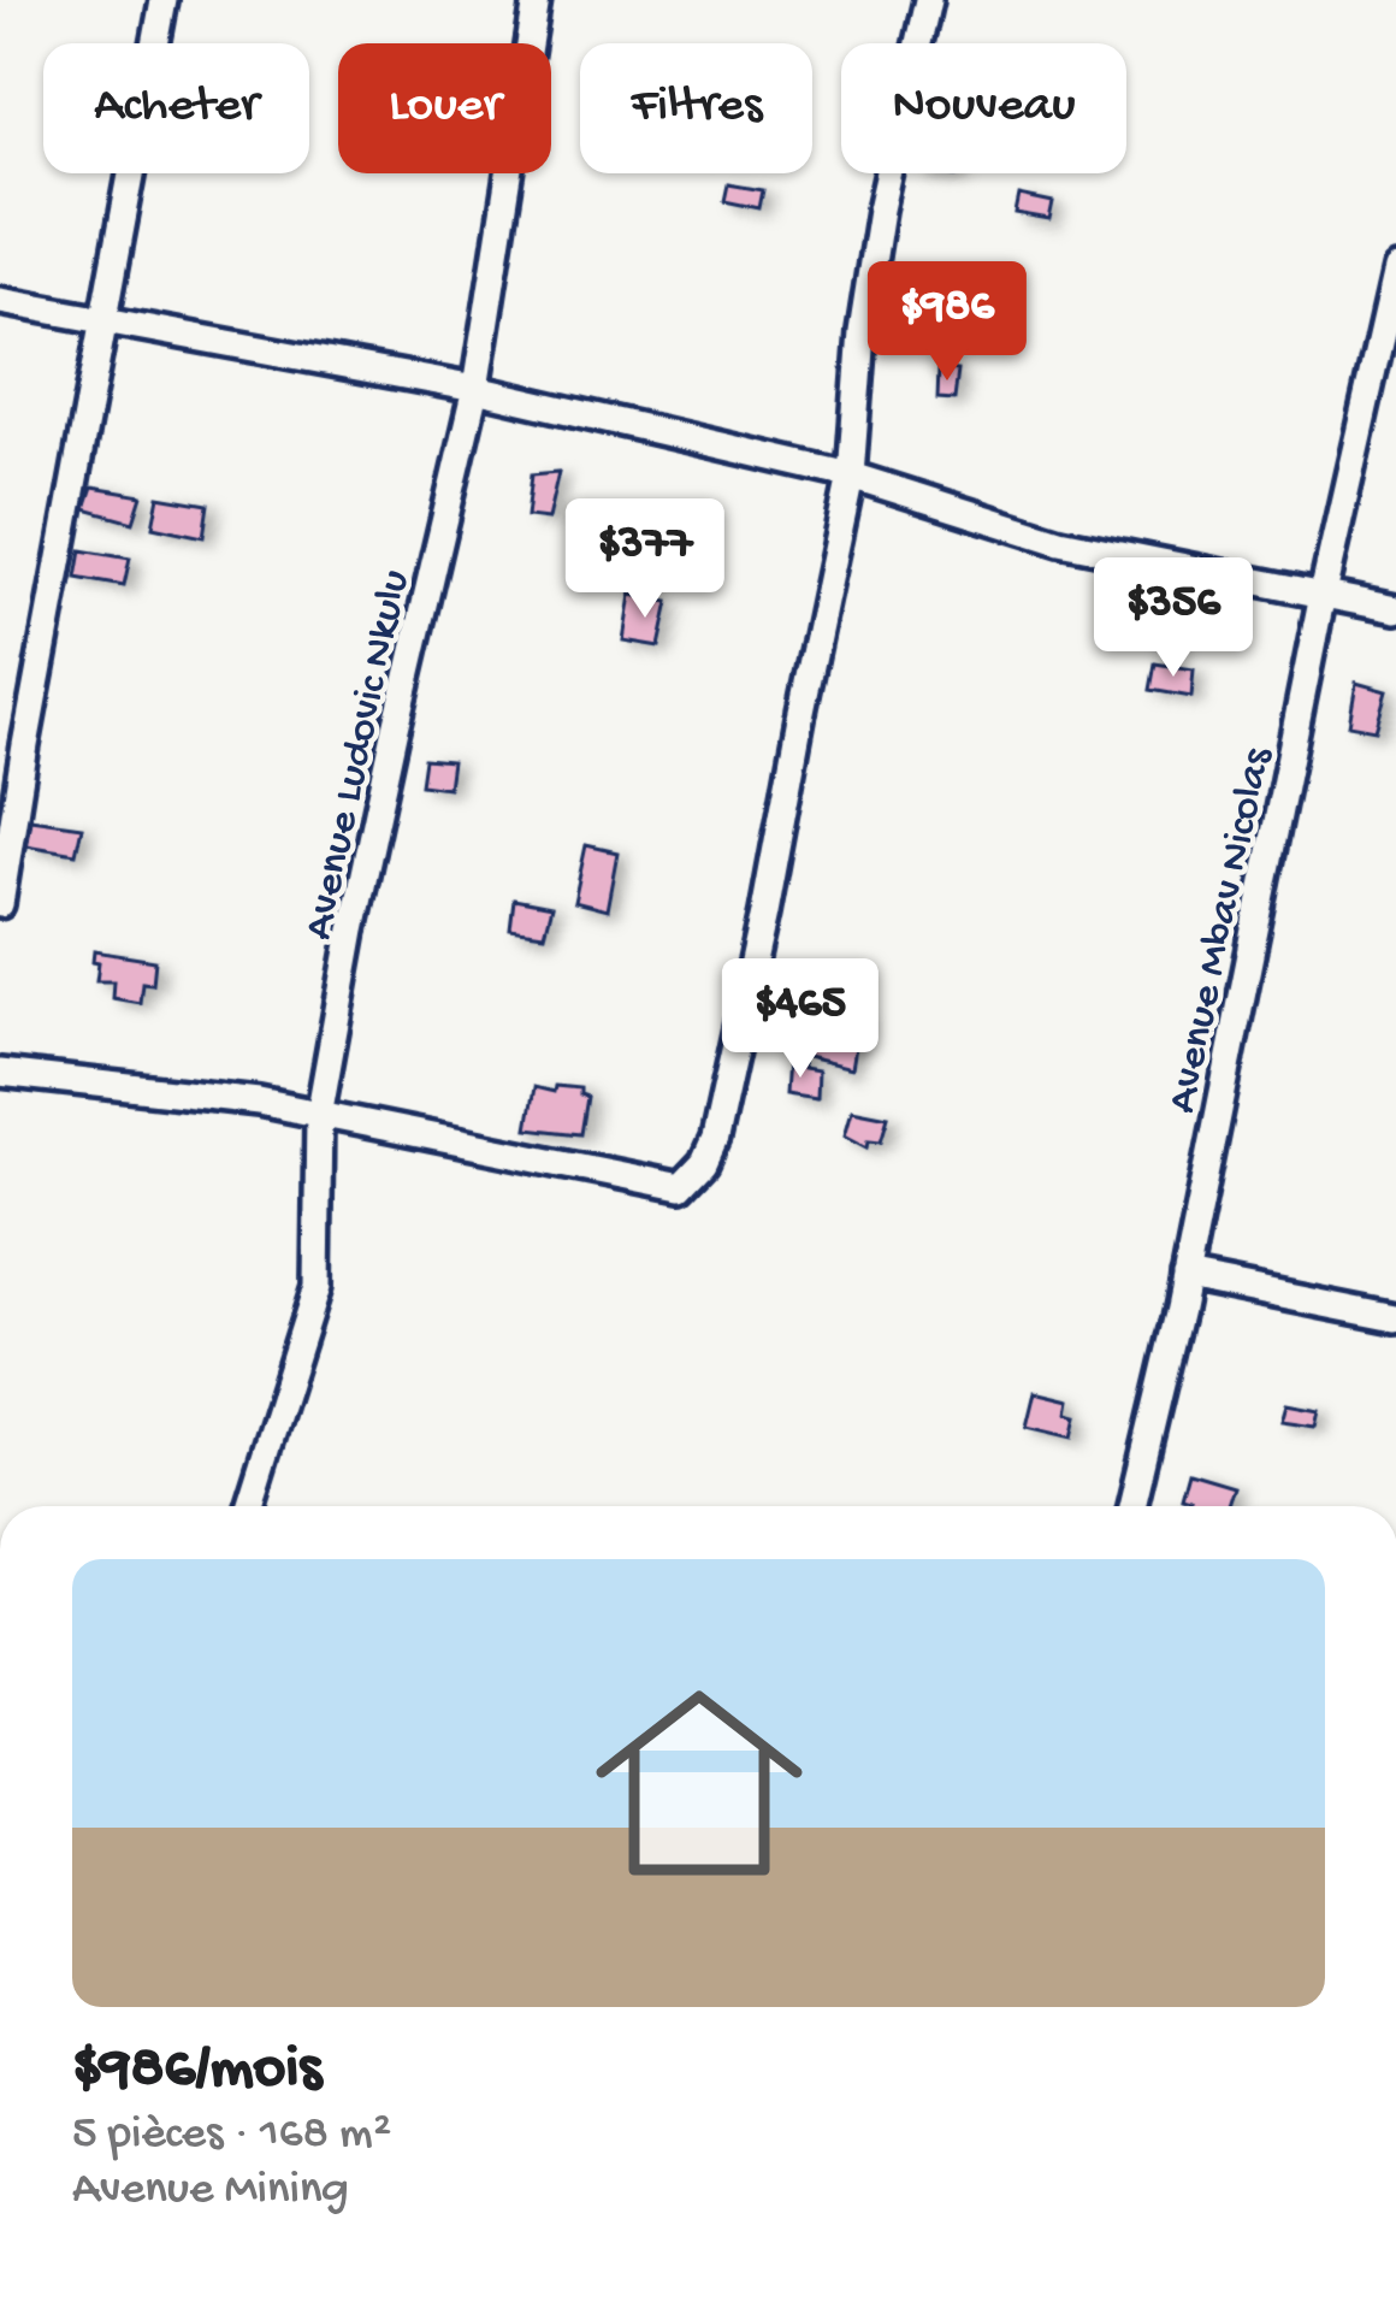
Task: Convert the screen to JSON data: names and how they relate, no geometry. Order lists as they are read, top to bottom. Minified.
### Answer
{"streets":{"street":["Avenue Ludovic Nkulu","Avenue Mbav Nicolas"]},"page":{"chip":["Acheter","Louer","Filtres","Nouveau"],"price":["$986","$377","$356","$465"],"list":[{"name":"$986/mois","note":"5 pièces · 168 m² · Avenue Mining"}]}}
